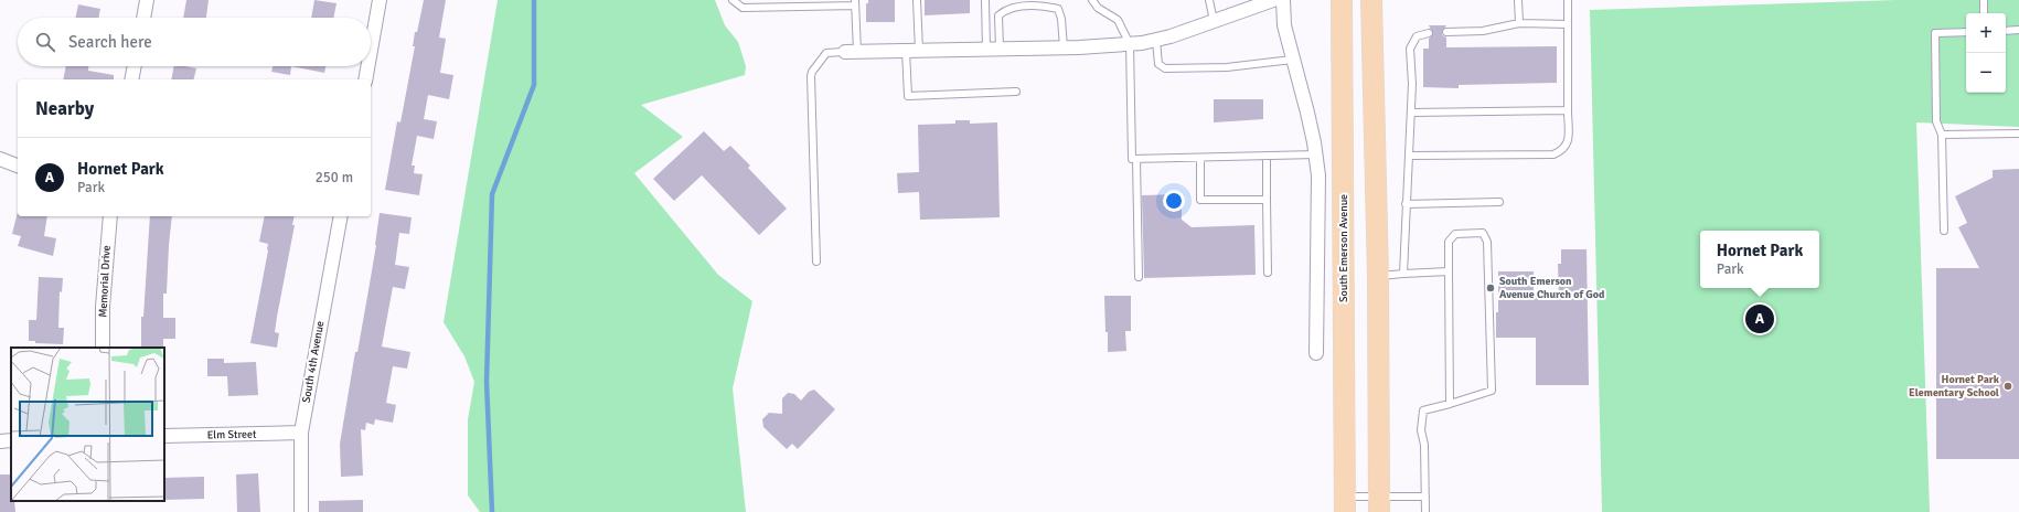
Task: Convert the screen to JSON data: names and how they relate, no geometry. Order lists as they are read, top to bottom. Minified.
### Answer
{"streets":{"main road":["South Emerson Avenue"],"street":["Memorial Drive","South 4th Avenue","Elm Street"]},"crossings":[["South 4th Avenue","Elm Street"]],"places":["South Emerson Avenue Church of God","Hornet Park Elementary School"],"page":{"map_buttons":["+","−"],"search":"Search here","heading":"Nearby","list":[{"mark":"A","name":"Hornet Park","note":"Park","value":"250 m"}],"popup":["Hornet Park","Park"],"pins":"A"}}
